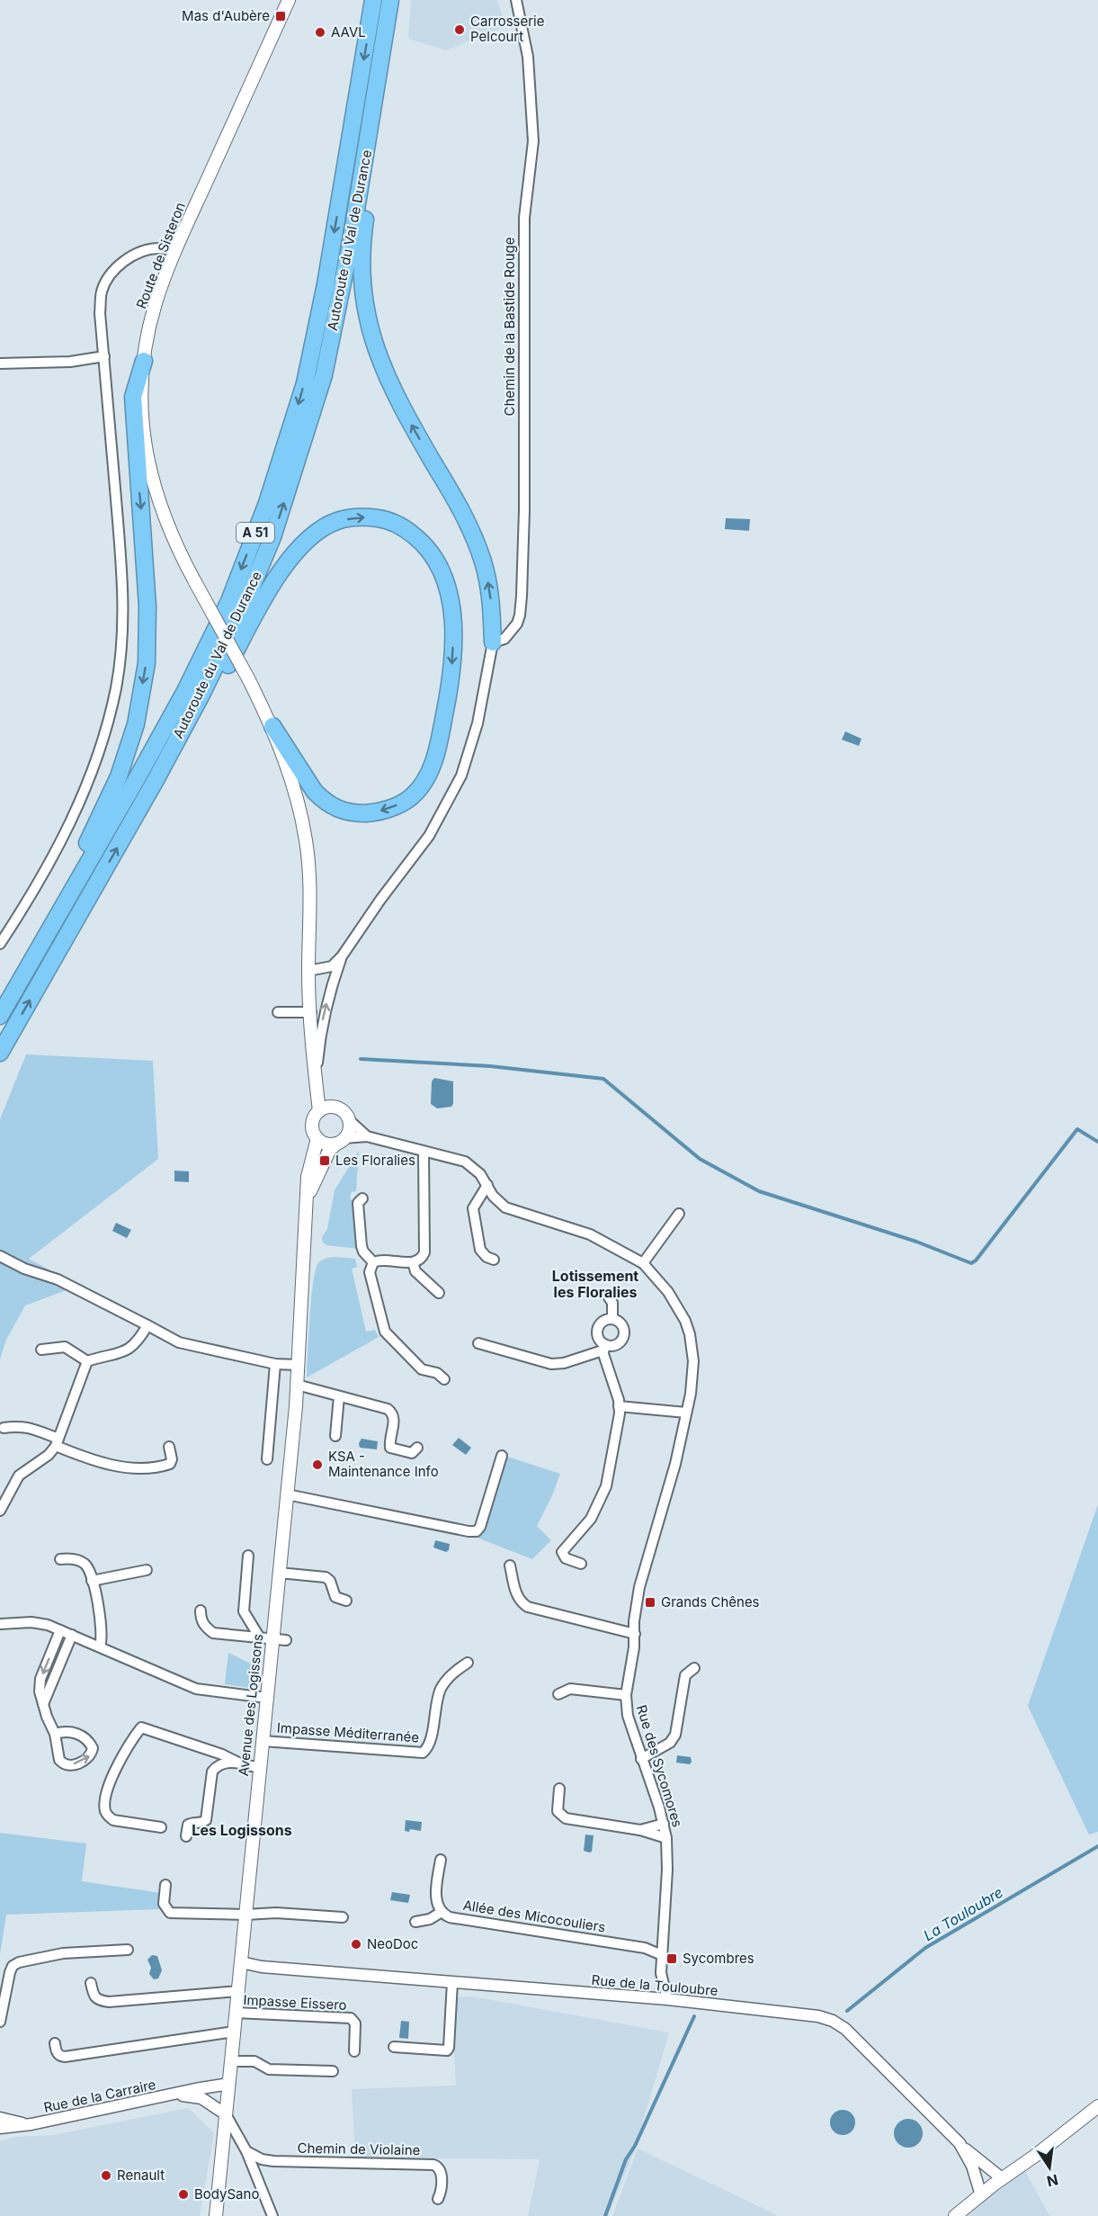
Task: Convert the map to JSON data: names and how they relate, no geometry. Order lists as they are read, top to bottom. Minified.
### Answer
{"streets":{"highway":["Autoroute du Val de Durance","A 51"],"main road":["Route de Sisteron","Avenue des Logissons"],"street":["Chemin de la Bastide Rouge","Impasse Méditerranée","Rue des Sycomores","Allée des Micocouliers","Rue de la Touloubre","Impasse Eissero","Rue de la Carraire","Chemin de Violaine"]},"crossings":[["Avenue des Logissons","Impasse Méditerranée"],["Avenue des Logissons","Rue de la Touloubre"],["Avenue des Logissons","Impasse Eissero"],["Avenue des Logissons","Rue de la Carraire"],["Rue des Sycomores","Allée des Micocouliers"]],"districts":["Lotissement les Floralies","Les Logissons"],"water":["La Touloubre"],"places":{"transit":["Mas d'Aubère","Les Floralies","Grands Chênes","Sycombres"],"other":["Carrosserie Pelcourt","AAVL","KSA - Maintenance Info","NeoDoc","Renault","BodySano"]},"north":"bottom"}
